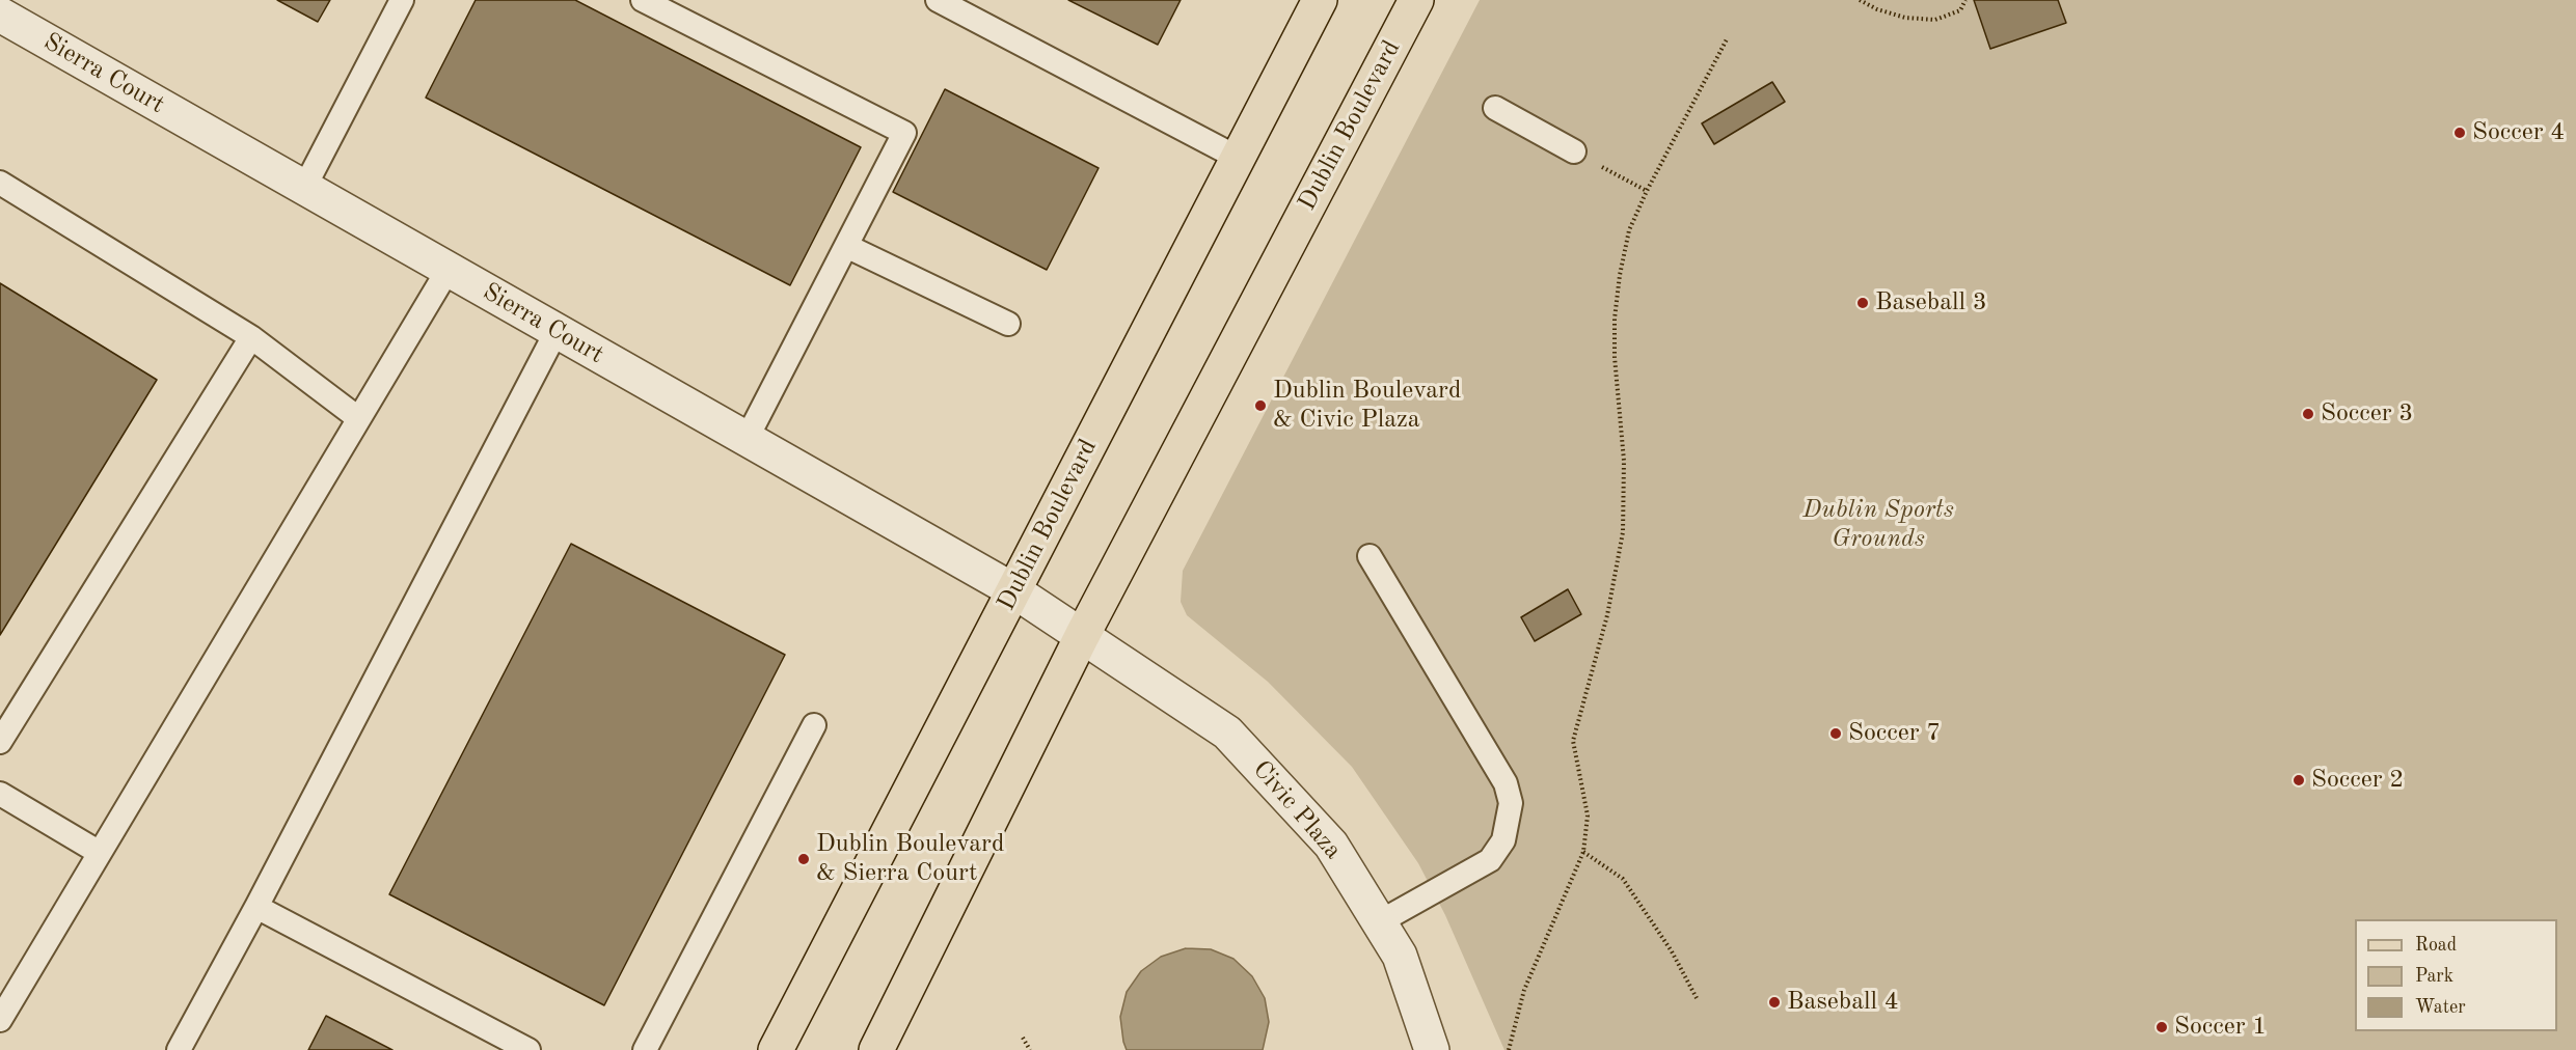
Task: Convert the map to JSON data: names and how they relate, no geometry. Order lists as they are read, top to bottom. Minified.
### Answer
{"streets":{"main road":["Dublin Boulevard"],"street":["Sierra Court","Civic Plaza"]},"crossings":[["Sierra Court","Dublin Boulevard"],["Sierra Court","Civic Plaza"],["Dublin Boulevard","Civic Plaza"]],"parks":["Dublin Sports Grounds"],"places":["Soccer 4","Baseball 3","Dublin Boulevard & Civic Plaza","Soccer 3","Soccer 7","Soccer 2","Dublin Boulevard & Sierra Court","Baseball 4","Soccer 1"],"legend":["Road","Park","Water"]}
